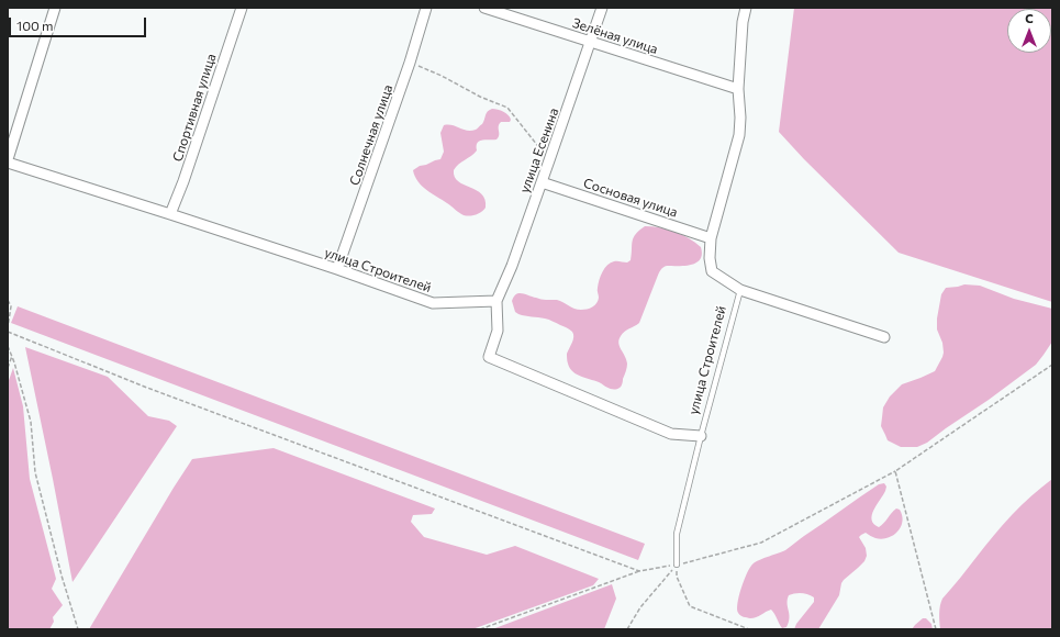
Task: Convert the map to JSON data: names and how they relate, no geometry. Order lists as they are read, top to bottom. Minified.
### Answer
{"streets":{"street":["Зелёная улица","Спортивная улица","Солнечная улица","улица Есенина","Сосновая улица","улица Строителей"]},"crossings":[["Зелёная улица","улица Есенина"],["Спортивная улица","улица Строителей"],["Солнечная улица","улица Строителей"],["улица Есенина","Сосновая улица"],["улица Есенина","улица Строителей"]],"scale_bar":"100 m","north":"top"}
